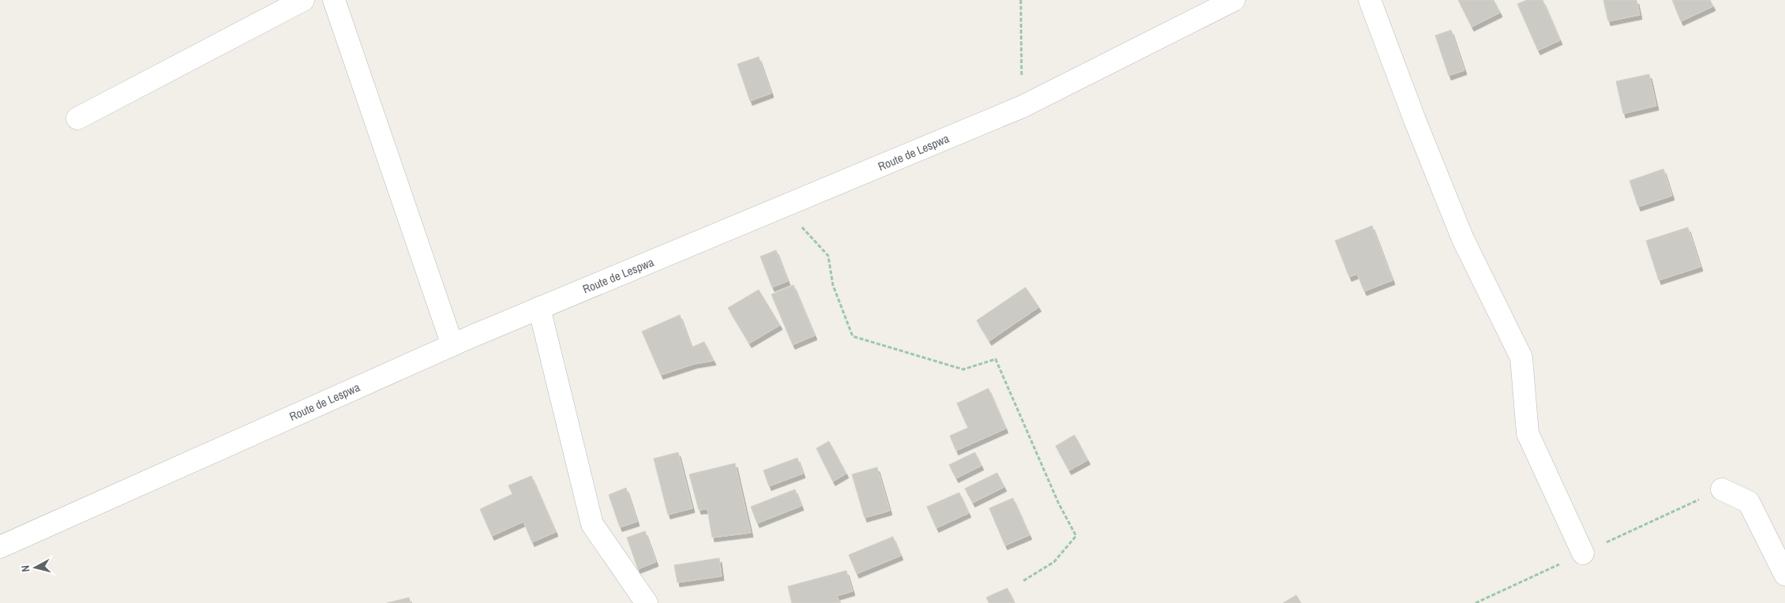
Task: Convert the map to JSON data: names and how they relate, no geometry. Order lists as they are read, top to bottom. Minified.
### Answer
{"streets":{"street":["Route de Lespwa"]},"north":"left"}
